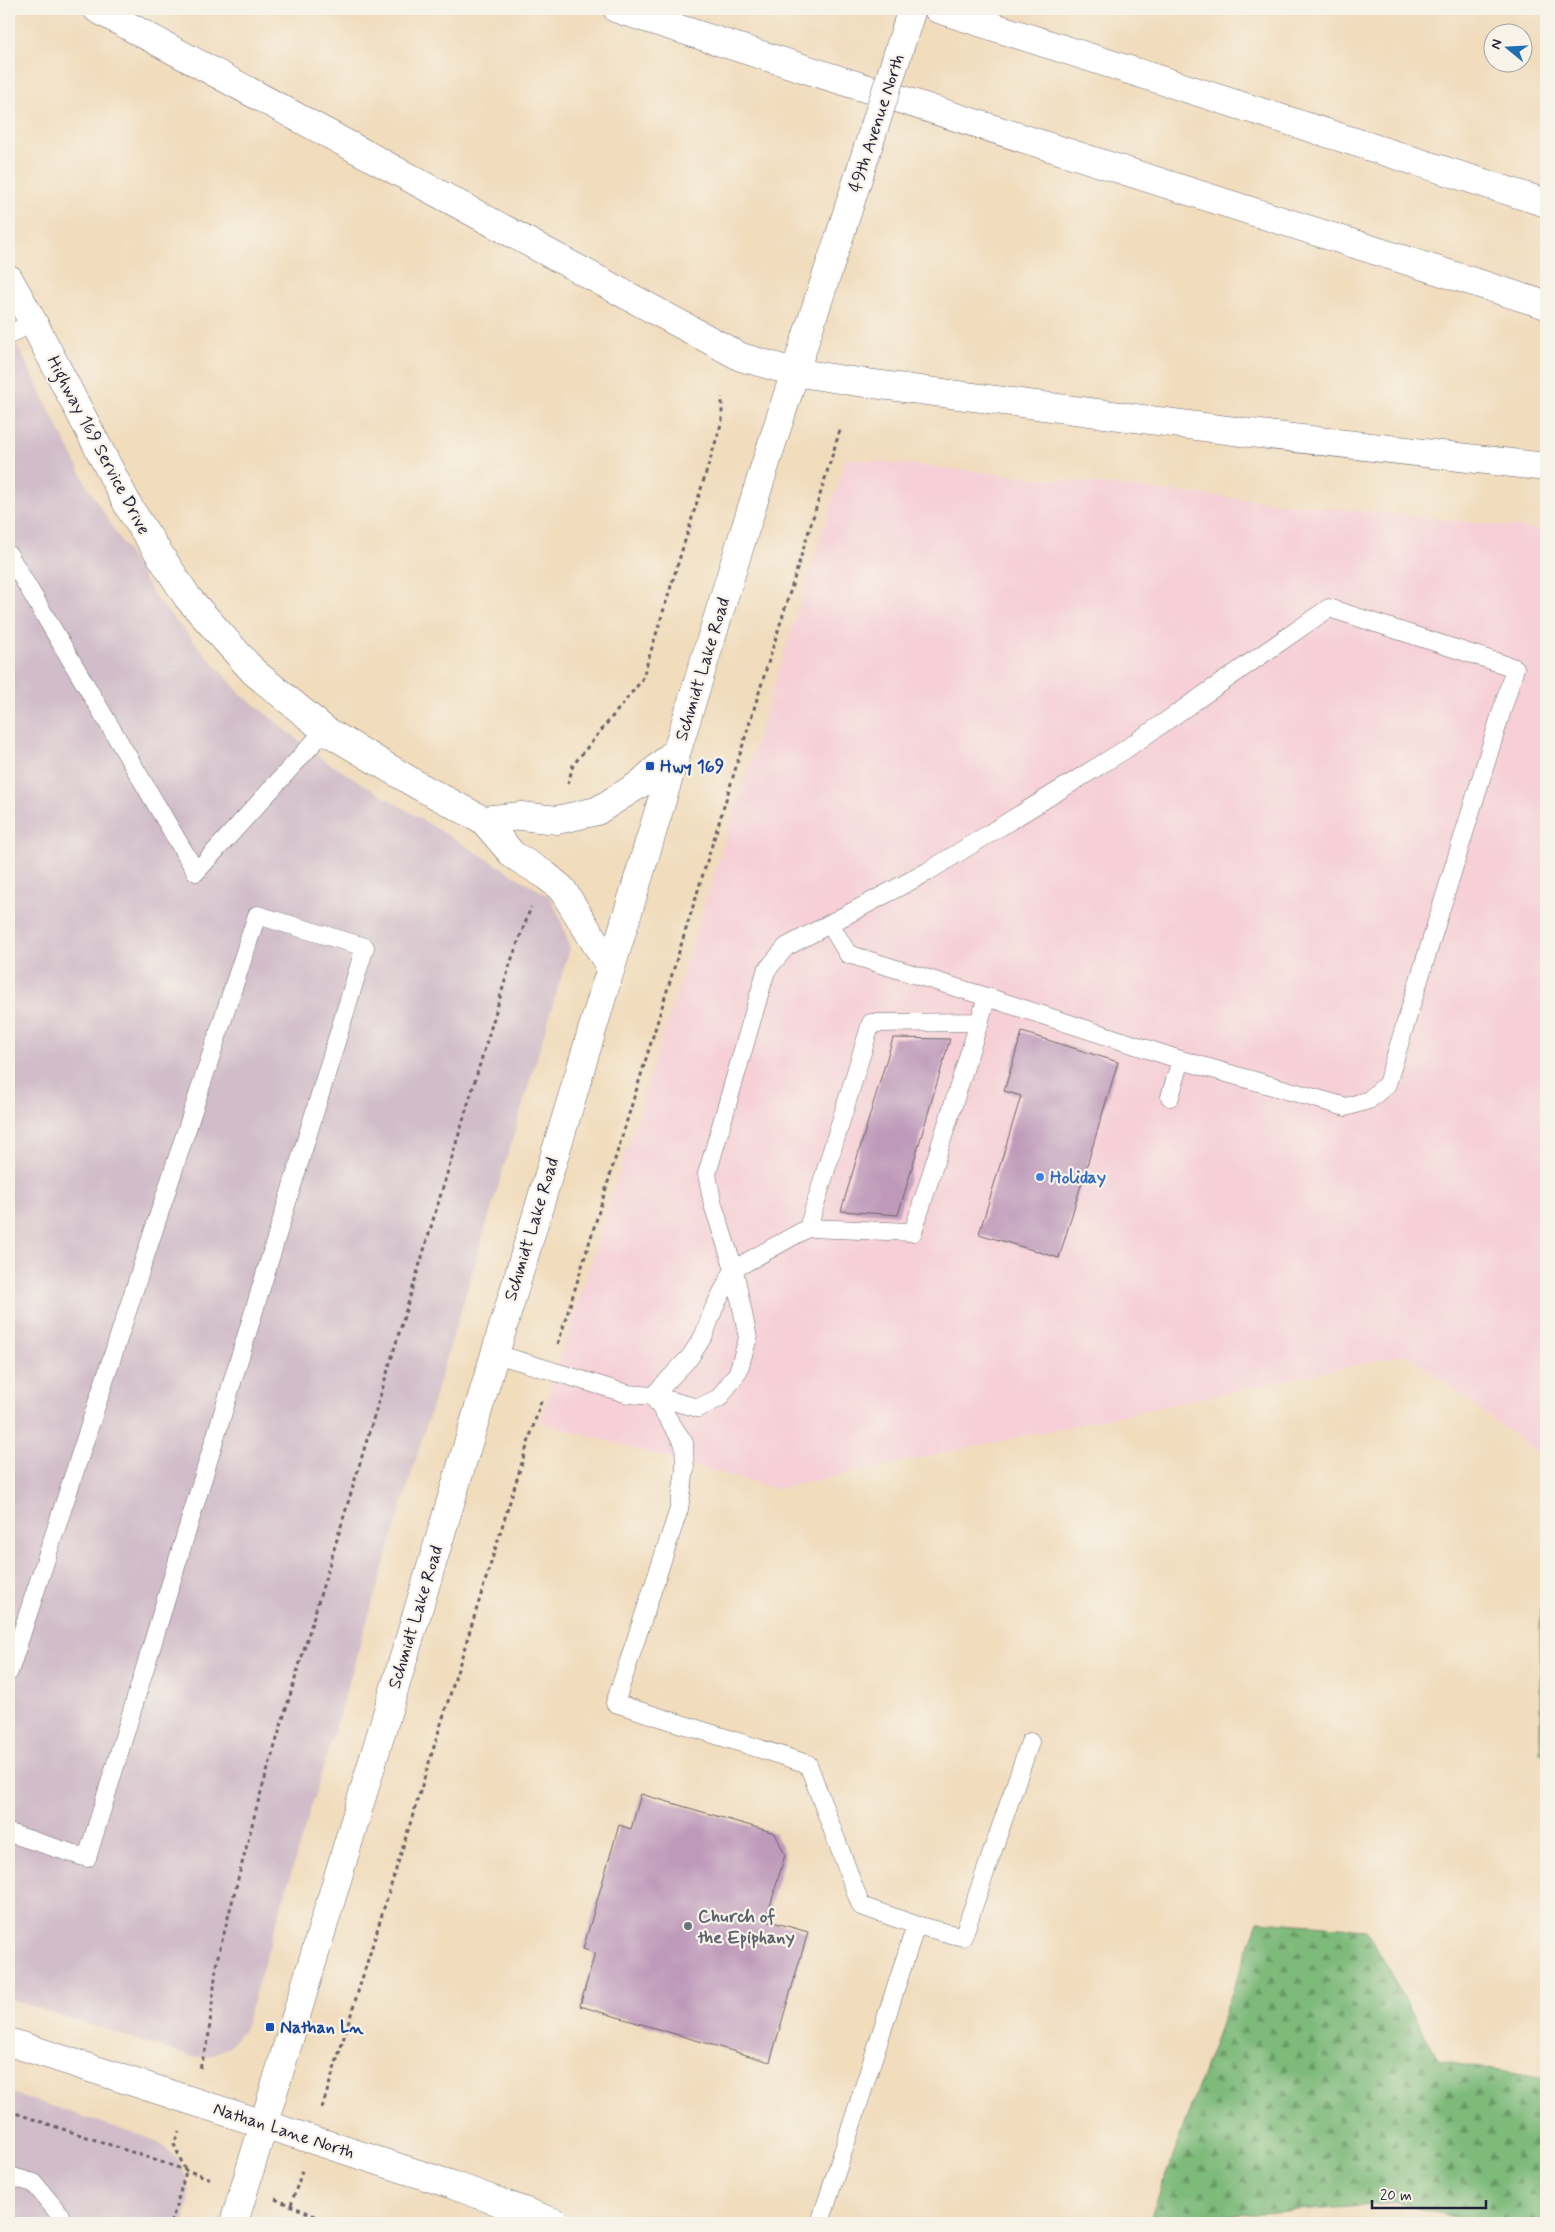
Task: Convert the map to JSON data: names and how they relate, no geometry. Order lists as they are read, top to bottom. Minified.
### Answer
{"streets":{"main road":["49th Avenue North","Highway 169 Service Drive","Schmidt Lake Road","Nathan Lane North"]},"crossings":[["49th Avenue North","Schmidt Lake Road"],["Schmidt Lake Road","Nathan Lane North"]],"places":{"transit":["Hwy 169","Nathan Ln"],"other":["Holiday","Church of the Epiphany"]},"scale_bar":"20 m","north":"left"}
